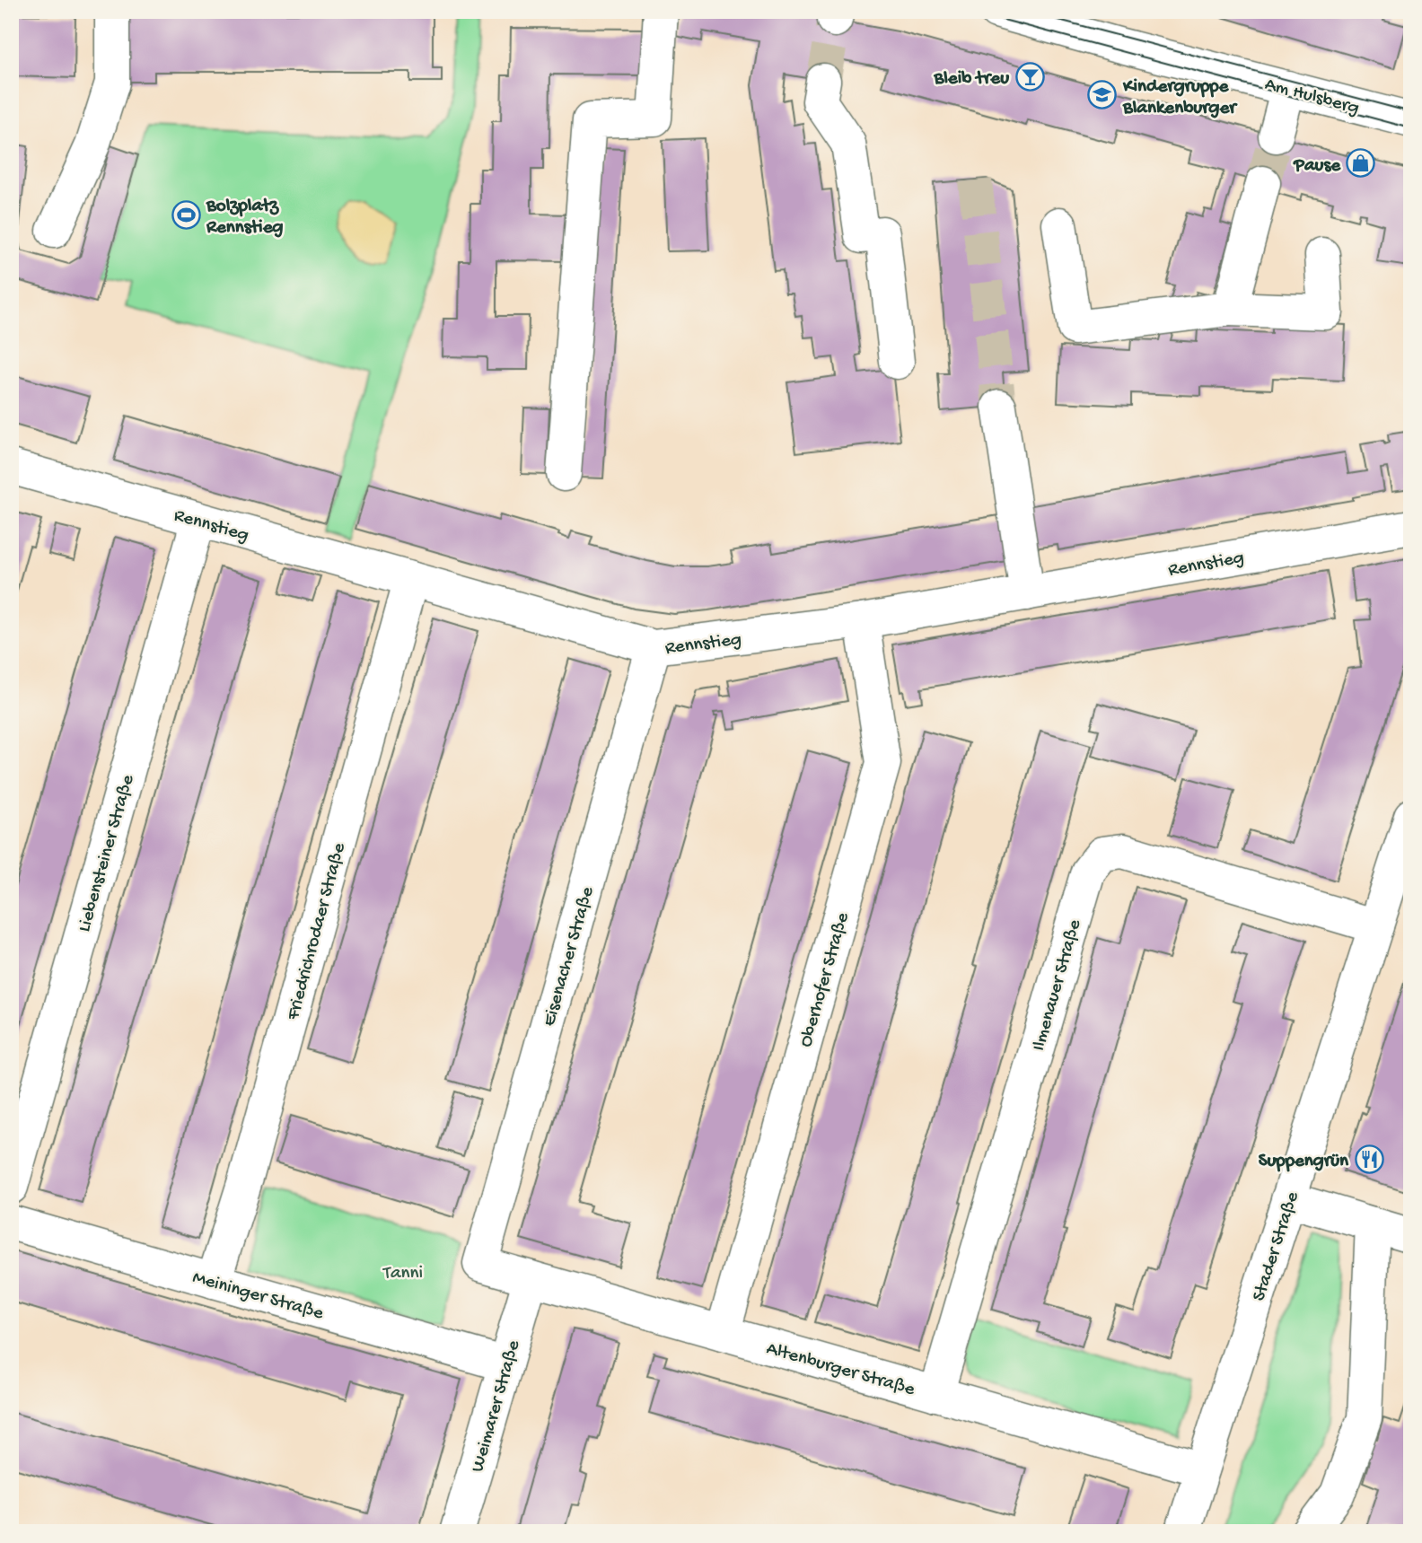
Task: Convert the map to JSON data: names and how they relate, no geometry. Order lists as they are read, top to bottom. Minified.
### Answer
{"streets":{"street":["Am Hulsberg","Rennstieg","Liebensteiner Straße","Friedrichrodaer Straße","Eisenacher Straße","Oberhofer Straße","Ilmenauer Straße","Stader Straße","Meininger Straße","Altenburger Straße","Weimarer Straße"]},"crossings":[["Rennstieg","Liebensteiner Straße"],["Rennstieg","Friedrichrodaer Straße"],["Rennstieg","Eisenacher Straße"],["Rennstieg","Oberhofer Straße"],["Friedrichrodaer Straße","Meininger Straße"],["Eisenacher Straße","Altenburger Straße"],["Oberhofer Straße","Altenburger Straße"],["Ilmenauer Straße","Stader Straße"],["Ilmenauer Straße","Altenburger Straße"],["Stader Straße","Altenburger Straße"],["Meininger Straße","Weimarer Straße"],["Altenburger Straße","Weimarer Straße"]],"parks":["Tanni"],"places":{"bar":["Bleib treu"],"school or university":["Kindergruppe Blankenburger"],"shop":["Pause"],"sports":["Bolzplatz Rennstieg"],"restaurant":["Suppengrün"]}}
